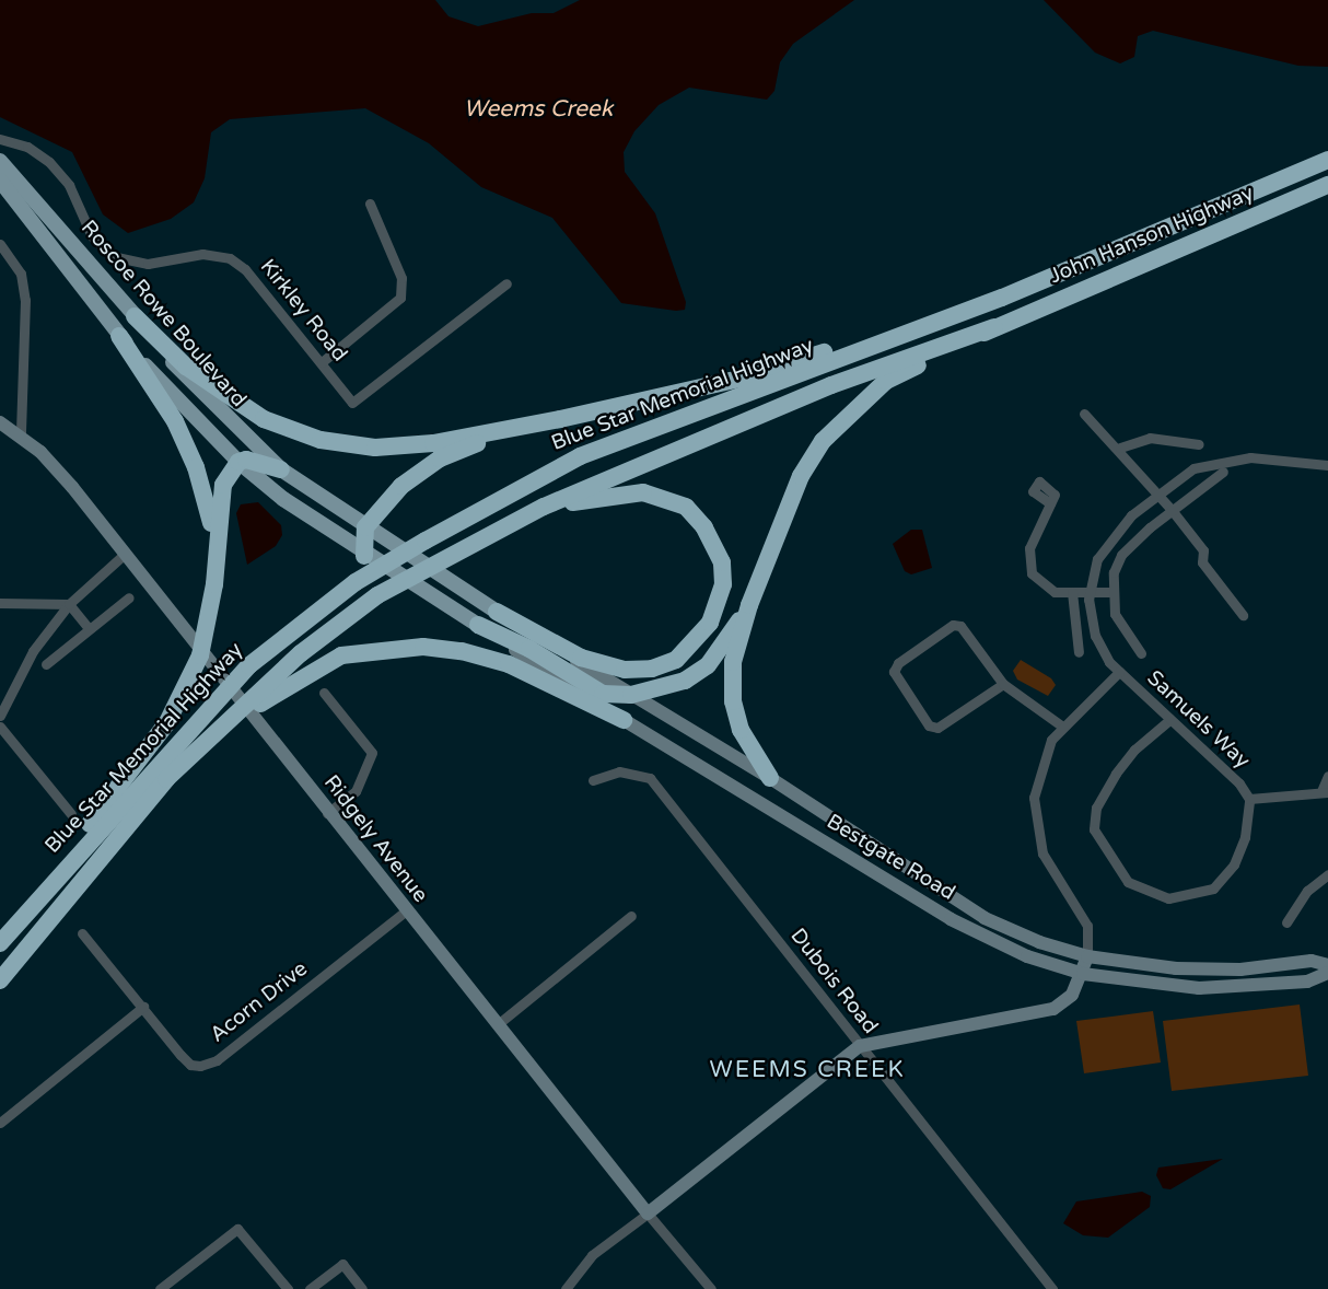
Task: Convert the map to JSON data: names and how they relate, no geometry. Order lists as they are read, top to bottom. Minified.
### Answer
{"streets":{"highway":["John Hanson Highway","Blue Star Memorial Highway"],"main road":["Roscoe Rowe Boulevard","Ridgely Avenue","Bestgate Road"],"street":["Kirkley Road","Samuels Way","Dubois Road","Acorn Drive"]},"crossings":[["John Hanson Highway","Blue Star Memorial Highway"],["Roscoe Rowe Boulevard","Bestgate Road"],["Ridgely Avenue","Acorn Drive"]],"districts":["WEEMS CREEK"],"water":["Weems Creek"]}
